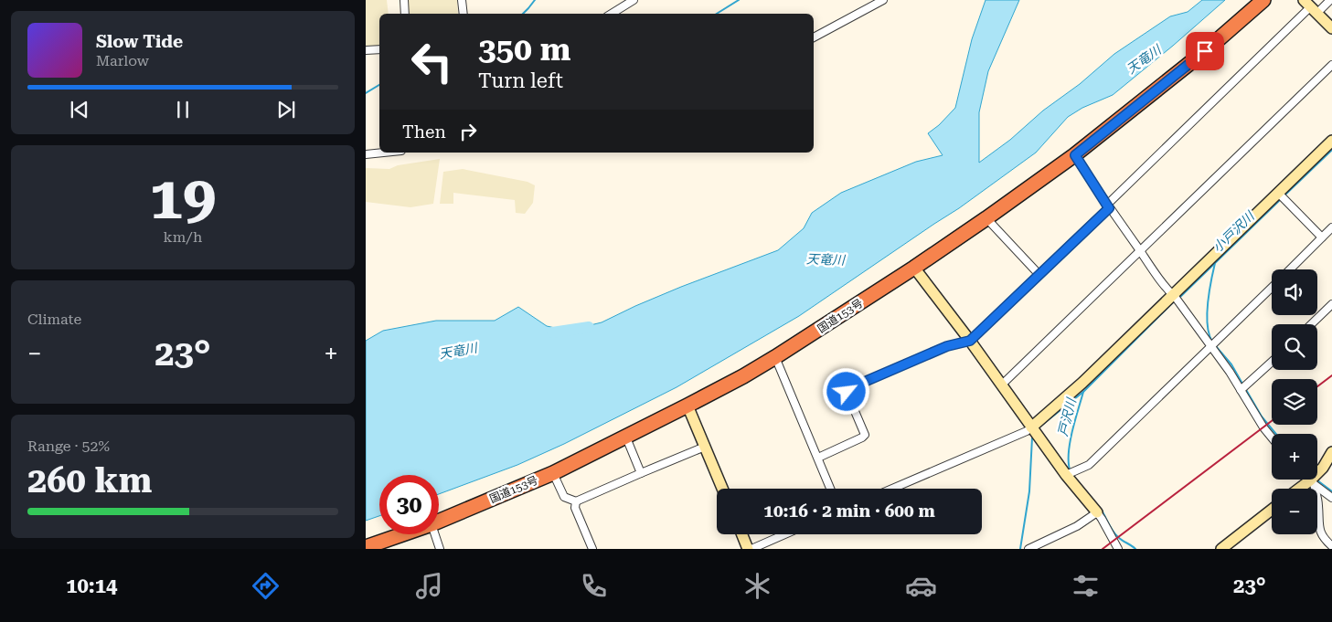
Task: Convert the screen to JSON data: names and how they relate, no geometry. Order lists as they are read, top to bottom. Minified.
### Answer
{"streets":{"highway":["国道153号"]},"water":["天竜川","小戸沢川","戸沢川"],"page":{"turn":["350 m","Turn left"],"song":["Slow Tide","Marlow"],"then":"Then","tile":[["19","km/h"],"Climate",["Range · 52%","260 km"]],"map_buttons":["+","−"],"heat":["−","23°","+"],"limit":"30","trip":"10:16 · 2 min · 600 m","tabs":["10:14","23°"]}}
